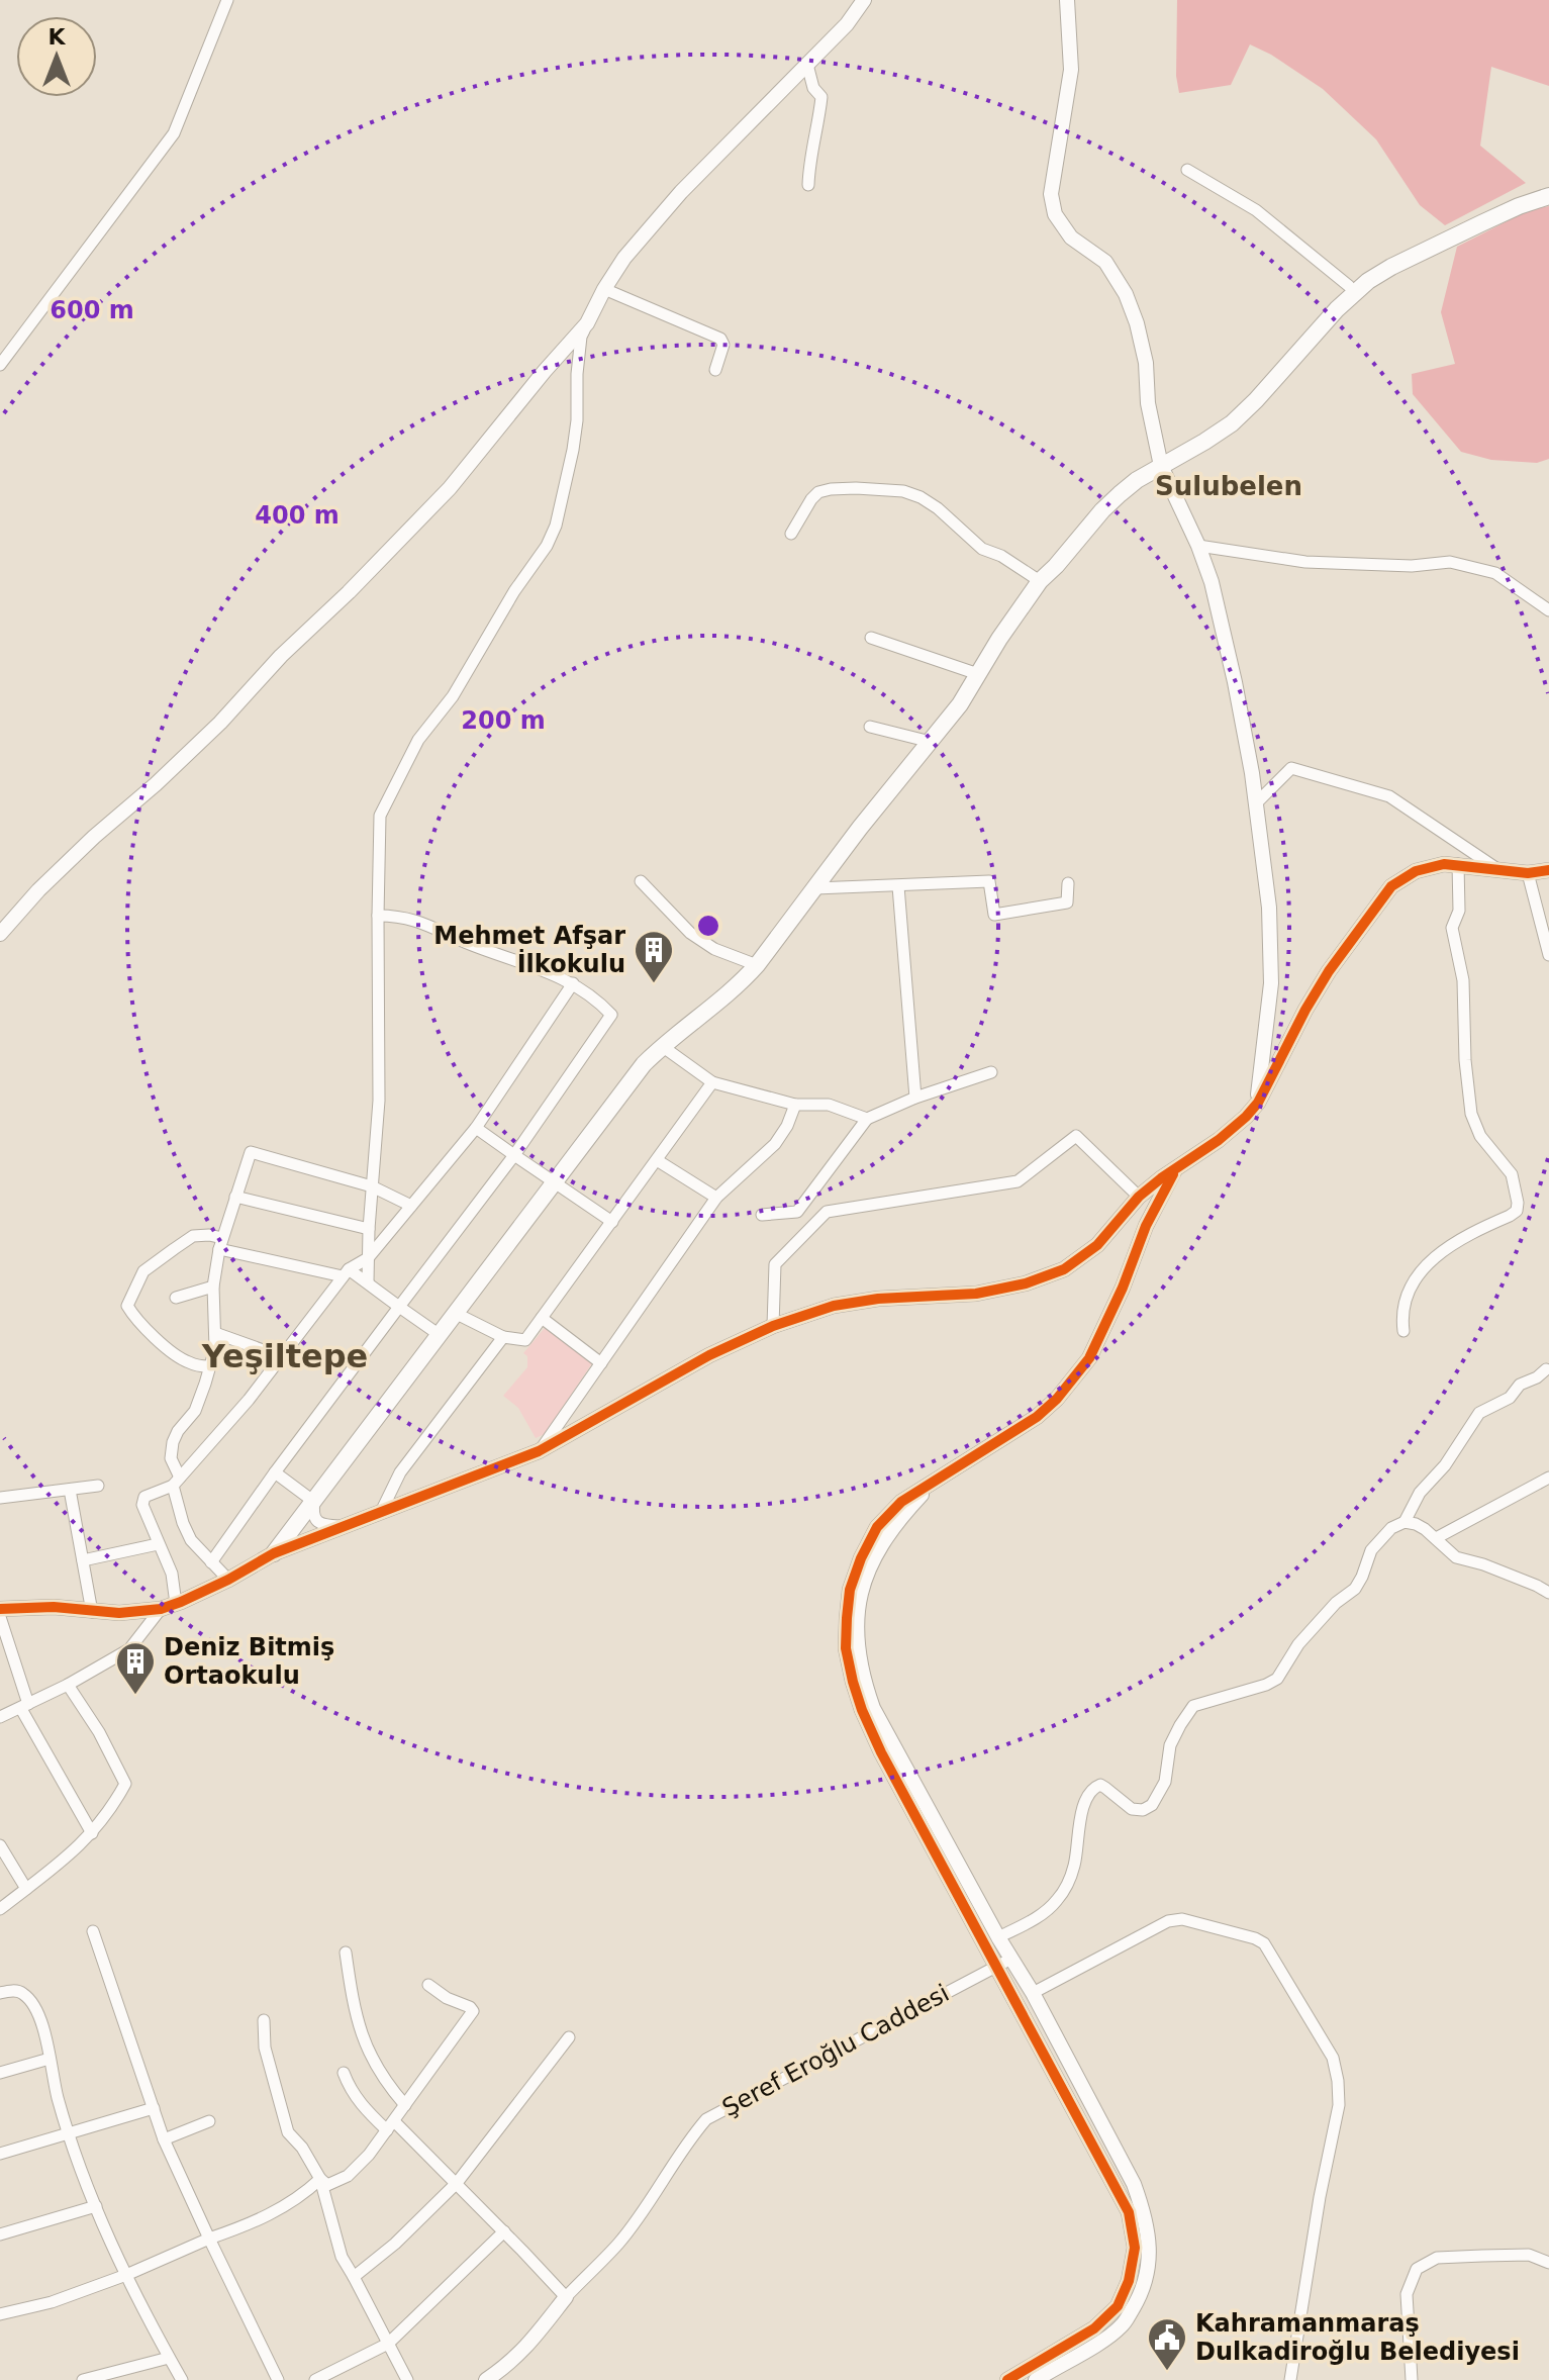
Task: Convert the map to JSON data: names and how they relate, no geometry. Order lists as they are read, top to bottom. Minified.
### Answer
{"streets":{"street":["Şeref Eroğlu Caddesi"]},"districts":["Sulubelen","Yeşiltepe"],"places":{"building":["Mehmet Afşar İlkokulu","Deniz Bitmiş Ortaokulu"],"public building":["Kahramanmaraş Dulkadiroğlu Belediyesi"]},"north":"top","rings":["600 m","400 m","200 m"]}
